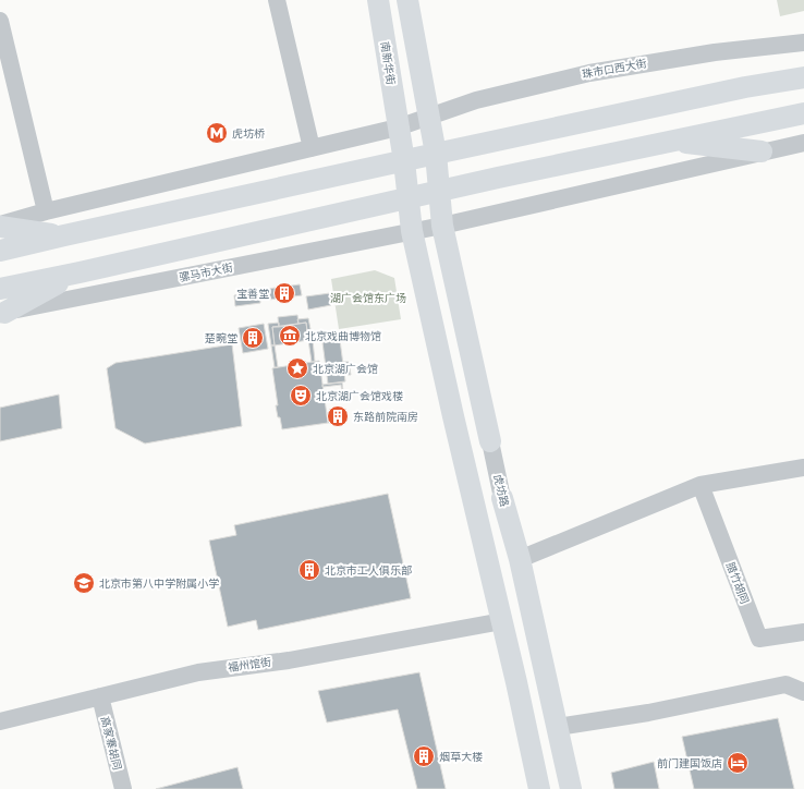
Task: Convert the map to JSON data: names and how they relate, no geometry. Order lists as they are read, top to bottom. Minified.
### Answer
{"streets":{"main road":["南新华街","虎坊路"],"street":["珠市口西大街","骡马市大街","腊竹胡同","福州馆街","高家寨胡同"]},"crossings":[["南新华街","珠市口西大街"],["珠市口西大街","虎坊路"],["骡马市大街","虎坊路"],["福州馆街","高家寨胡同"]],"parks":["湖广会馆东广场"],"places":{"metro station":["虎坊桥"],"building":["宝善堂","楚畹堂","东路前院南房","北京市工人俱乐部","烟草大楼"],"museum":["北京戏曲博物馆"],"place":["北京湖广会馆"],"theatre":["北京湖广会馆戏楼"],"school or university":["北京市第八中学附属小学"],"hotel":["前门建国饭店"]}}
